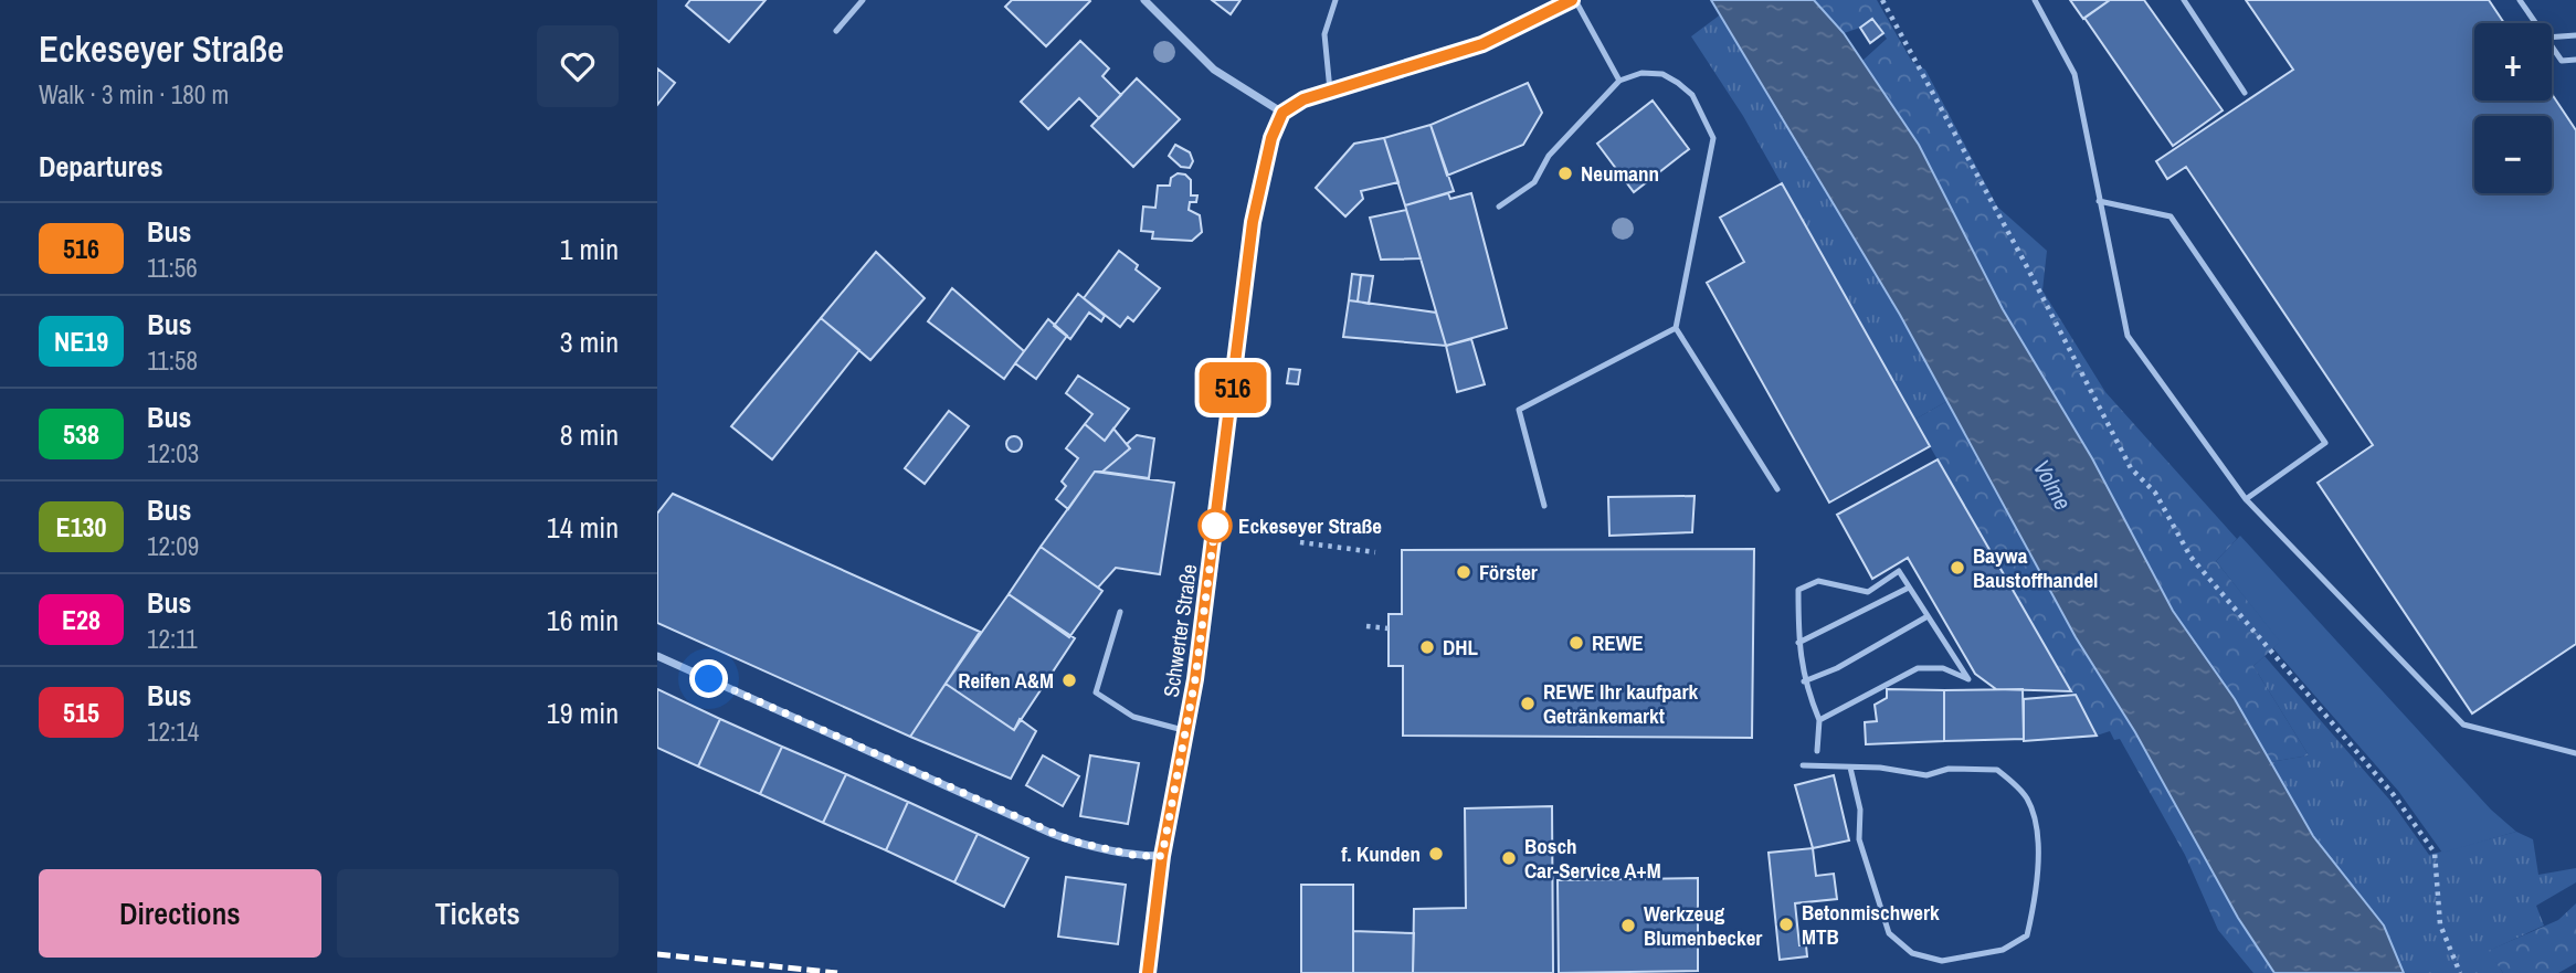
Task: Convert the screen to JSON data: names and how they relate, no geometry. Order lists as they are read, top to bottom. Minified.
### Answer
{"streets":{"main road":["Schwerter Straße"]},"water":["Volme"],"places":["Neumann","Eckeseyer Straße","Baywa Baustoffhandel","Förster","REWE","DHL","Reifen A&M","REWE Ihr kaufpark Getränkemarkt","f. Kunden","Bosch Car-Service A+M","Betonmischwerk MTB","Werkzeug Blumenbecker"],"lines":["bus line 516"],"page":{"heading":[["Eckeseyer Straße","Walk · 3 min · 180 m"],"Departures"],"on_map":"516","map_buttons":["+","−"],"list":[{"mark":"516","name":"Bus","note":"11:56","value":"1 min"},{"mark":"NE19","name":"Bus","note":"11:58","value":"3 min"},{"mark":"538","name":"Bus","note":"12:03","value":"8 min"},{"mark":"E130","name":"Bus","note":"12:09","value":"14 min"},{"mark":"E28","name":"Bus","note":"12:11","value":"16 min"},{"mark":"515","name":"Bus","note":"12:14","value":"19 min"}],"buttons":["Directions","Tickets"]}}
